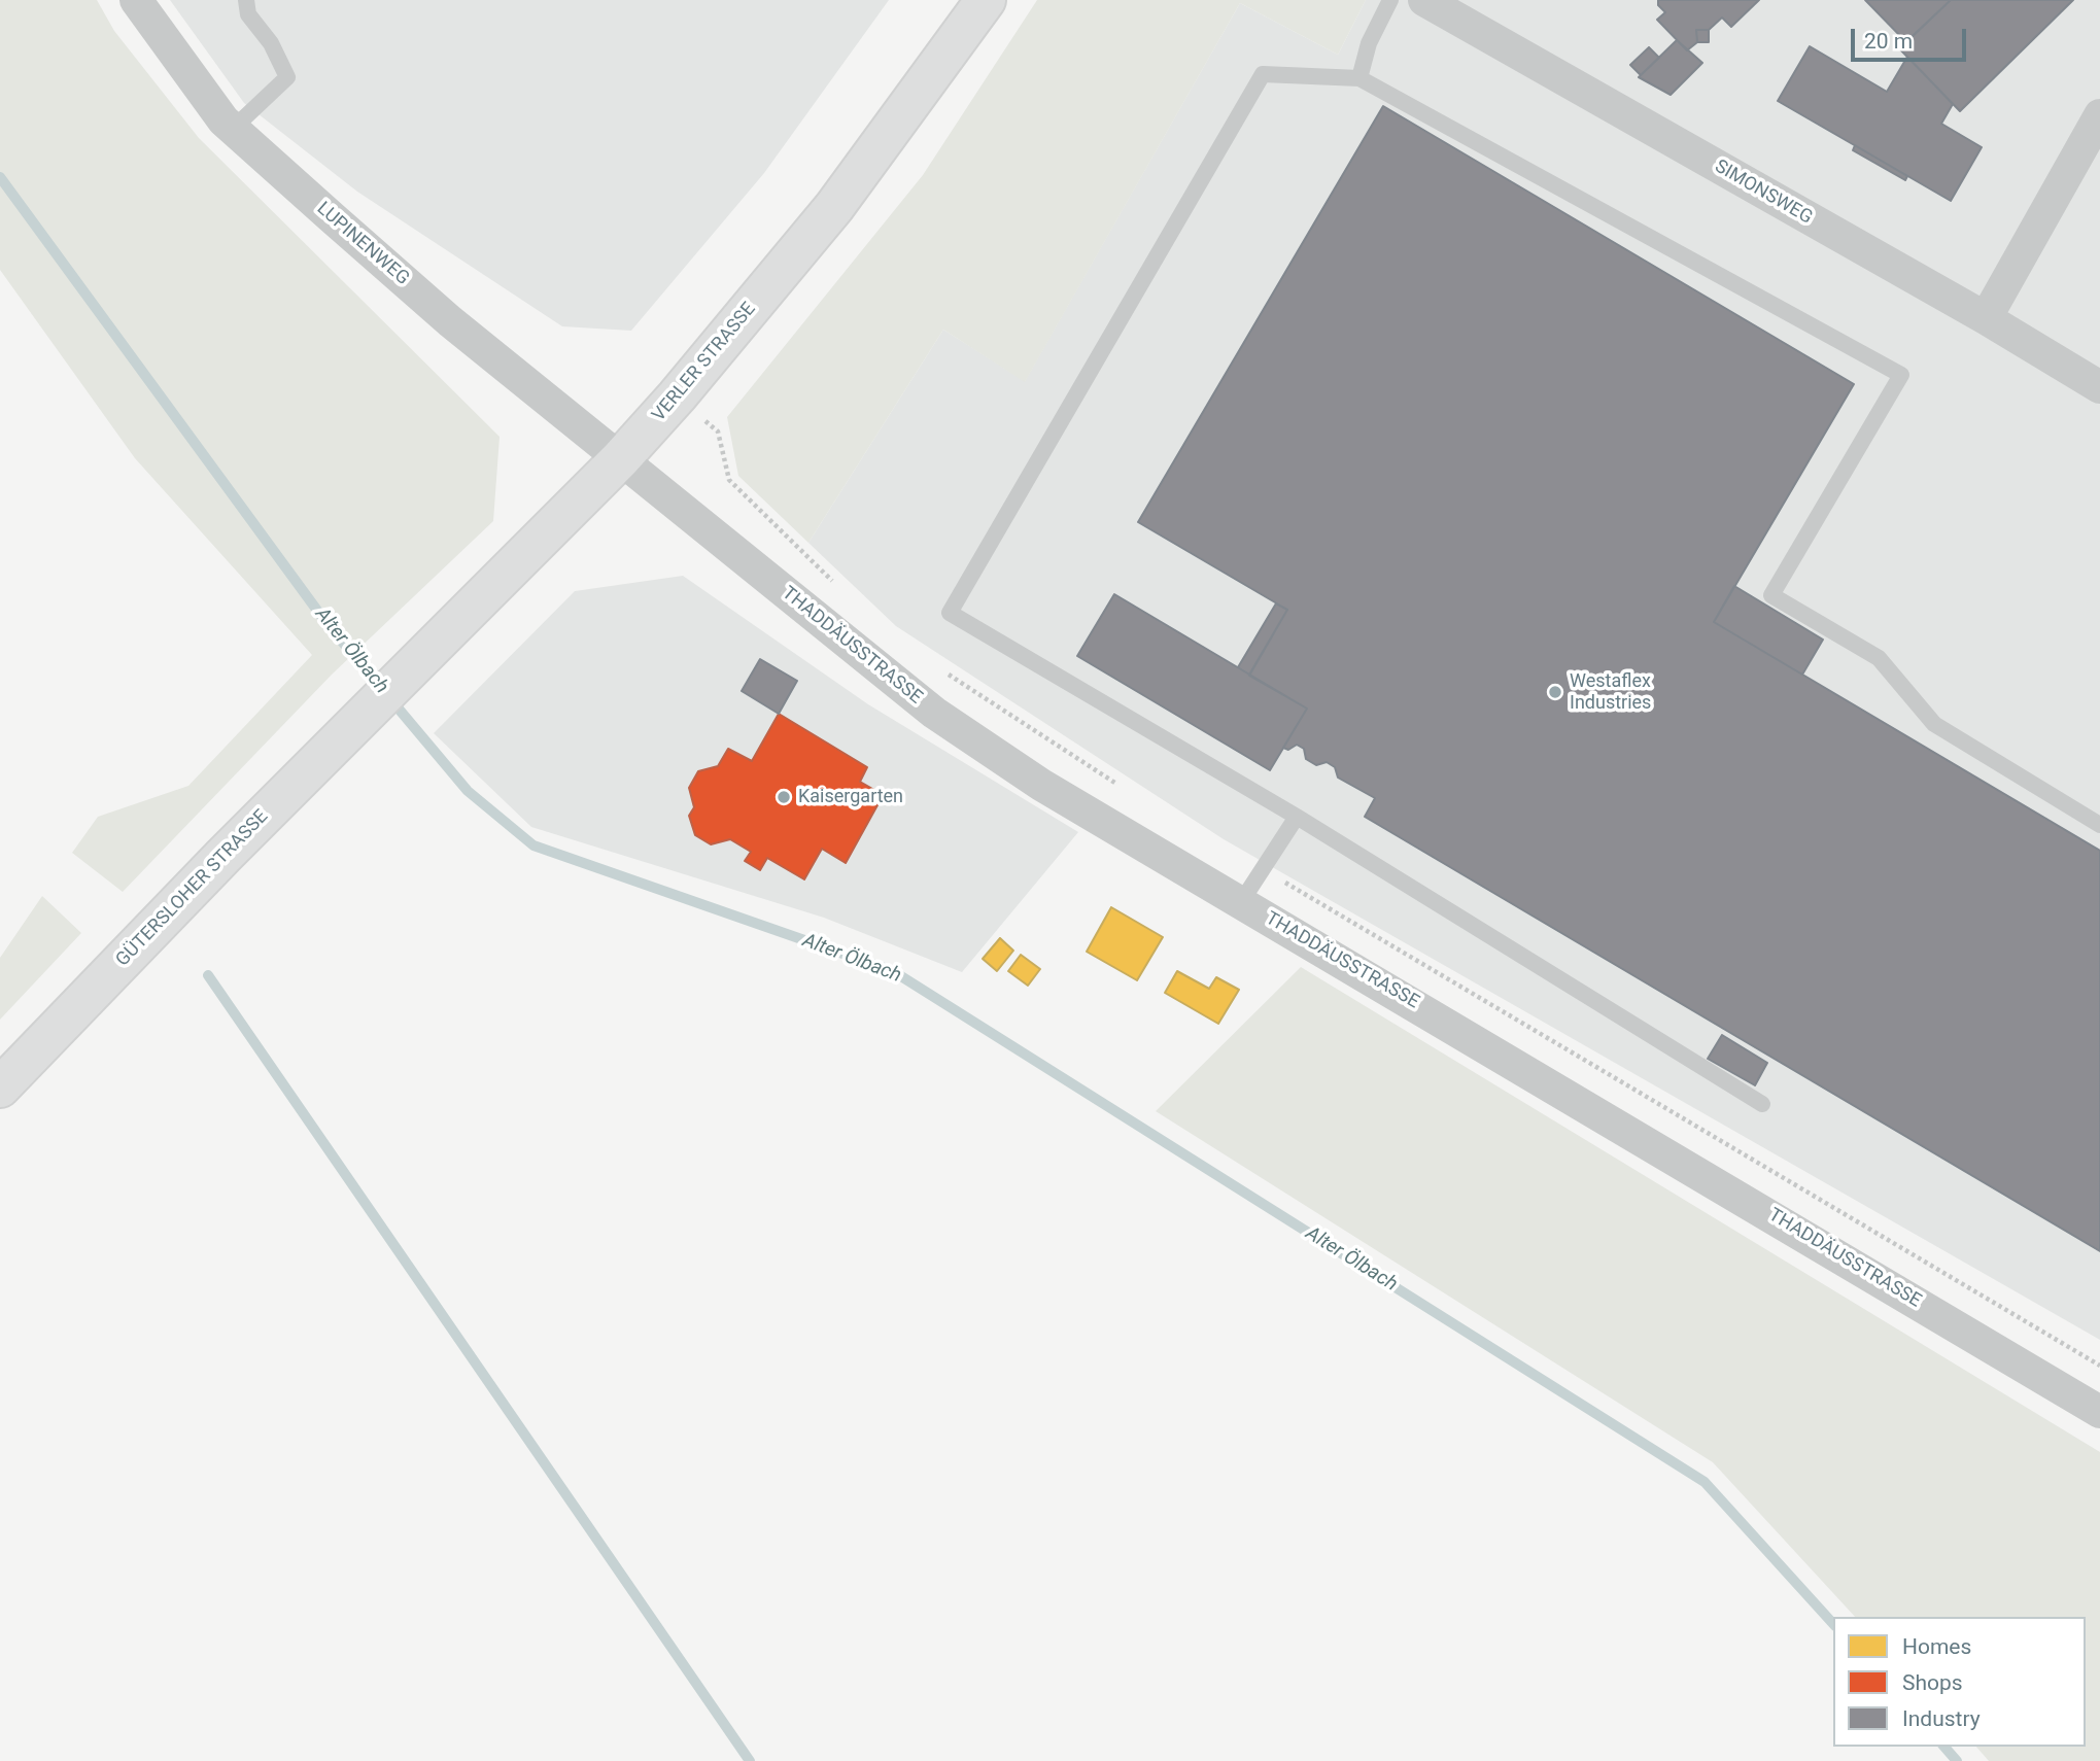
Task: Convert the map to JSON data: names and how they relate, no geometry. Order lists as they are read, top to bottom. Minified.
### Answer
{"streets":{"main road":["VERLER STRASSE","GÜTERSLOHER STRASSE"],"street":["SIMONSWEG","LUPINENWEG","THADDÄUSSTRASSE"]},"crossings":[["LUPINENWEG","VERLER STRASSE"],["LUPINENWEG","THADDÄUSSTRASSE"],["VERLER STRASSE","THADDÄUSSTRASSE"],["VERLER STRASSE","GÜTERSLOHER STRASSE"]],"water":["Alter Ölbach"],"places":["Westaflex Industries","Kaisergarten"],"legend":["Homes","Shops","Industry"],"scale_bar":"20 m"}
